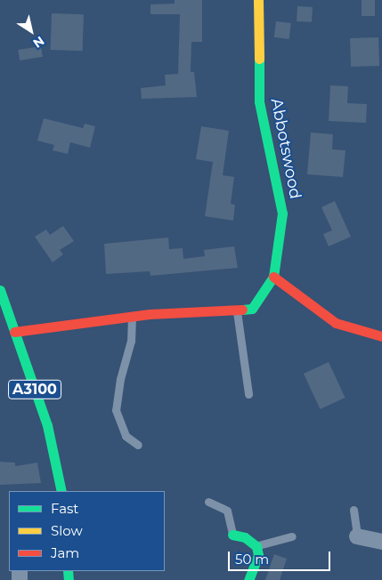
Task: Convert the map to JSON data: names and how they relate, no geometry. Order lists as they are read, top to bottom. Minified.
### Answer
{"streets":{"street":["Abbotswood","A3100"]},"crossings":[["Abbotswood","A3100"]],"legend":["Fast","Slow","Jam"],"scale_bar":"50 m","north":"bottom right"}
